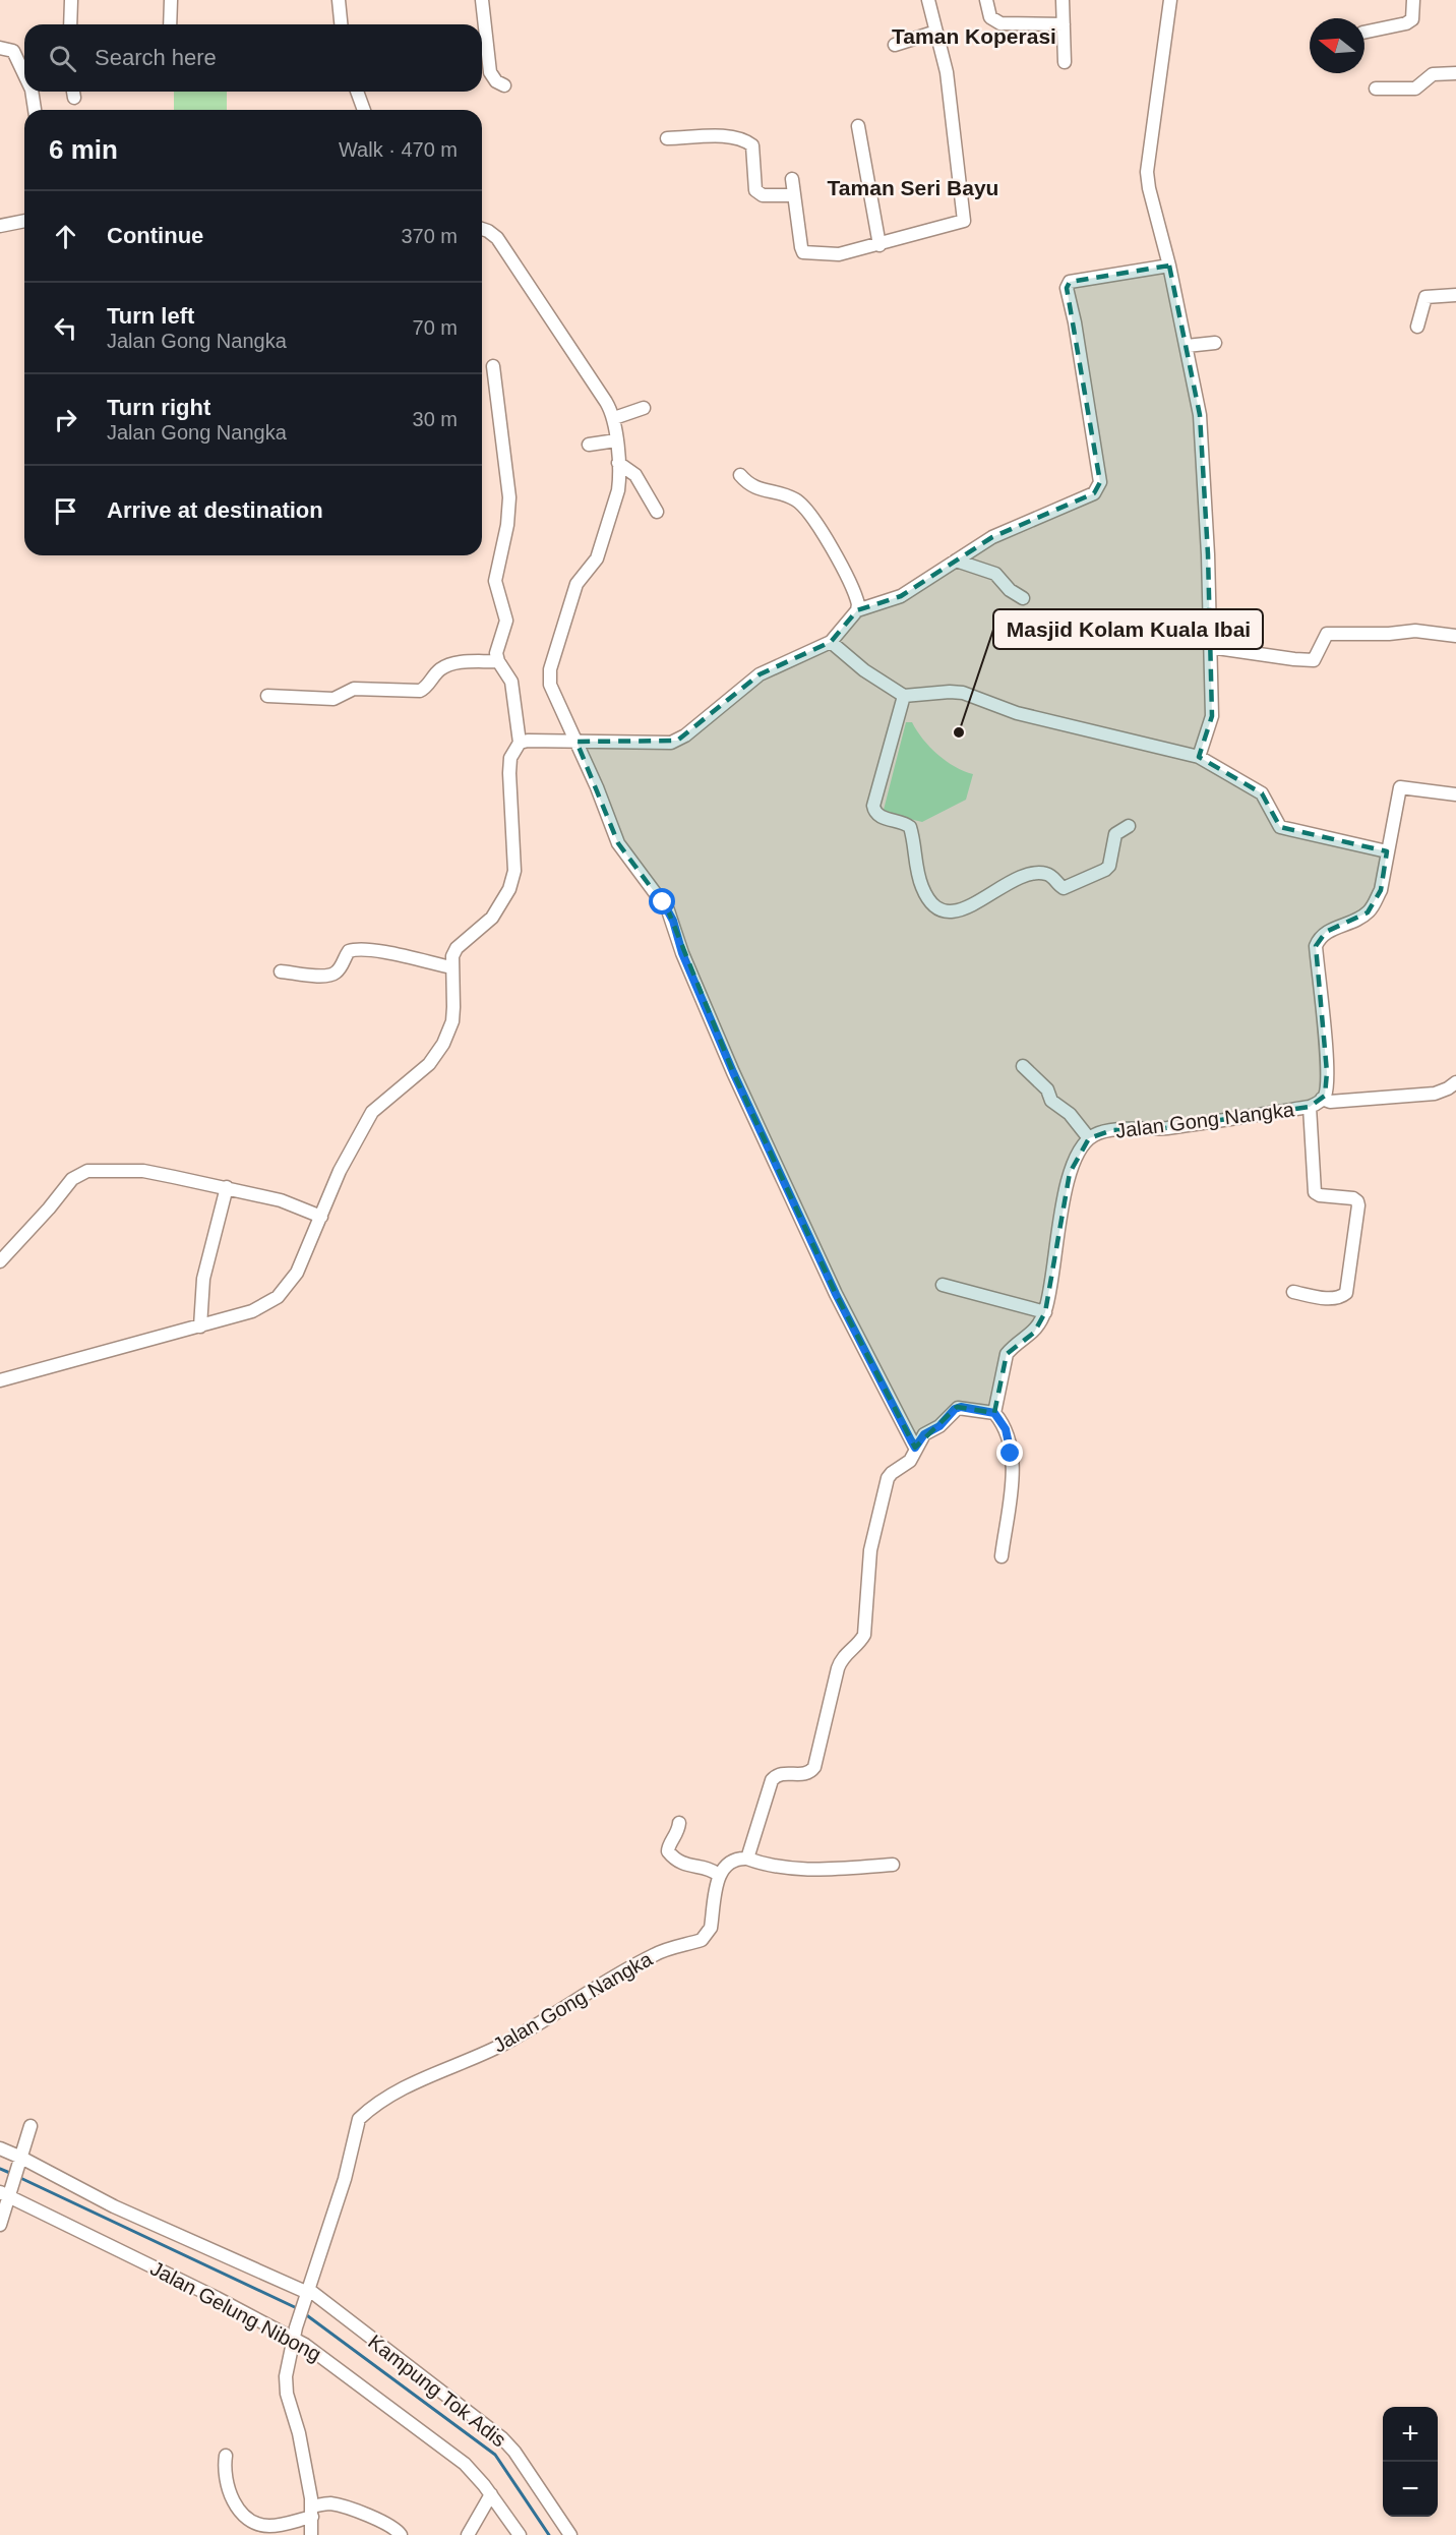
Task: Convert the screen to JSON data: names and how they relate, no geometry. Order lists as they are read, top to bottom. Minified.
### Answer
{"streets":{"street":["Jalan Gong Nangka","Jalan Gelung Nibong","Kampung Tok Adis"]},"crossings":[["Jalan Gong Nangka","Jalan Gelung Nibong"],["Jalan Gong Nangka","Kampung Tok Adis"]],"districts":["Taman Koperasi","Taman Seri Bayu"],"places":["Masjid Kolam Kuala Ibai"],"north":"left","page":{"search":"Search here","heading":["6 min","Walk · 470 m"],"list":[["Continue","370 m"],["Turn left","Jalan Gong Nangka","70 m"],["Turn right","Jalan Gong Nangka","30 m"],"Arrive at destination"],"map_buttons":["+","−"]}}
